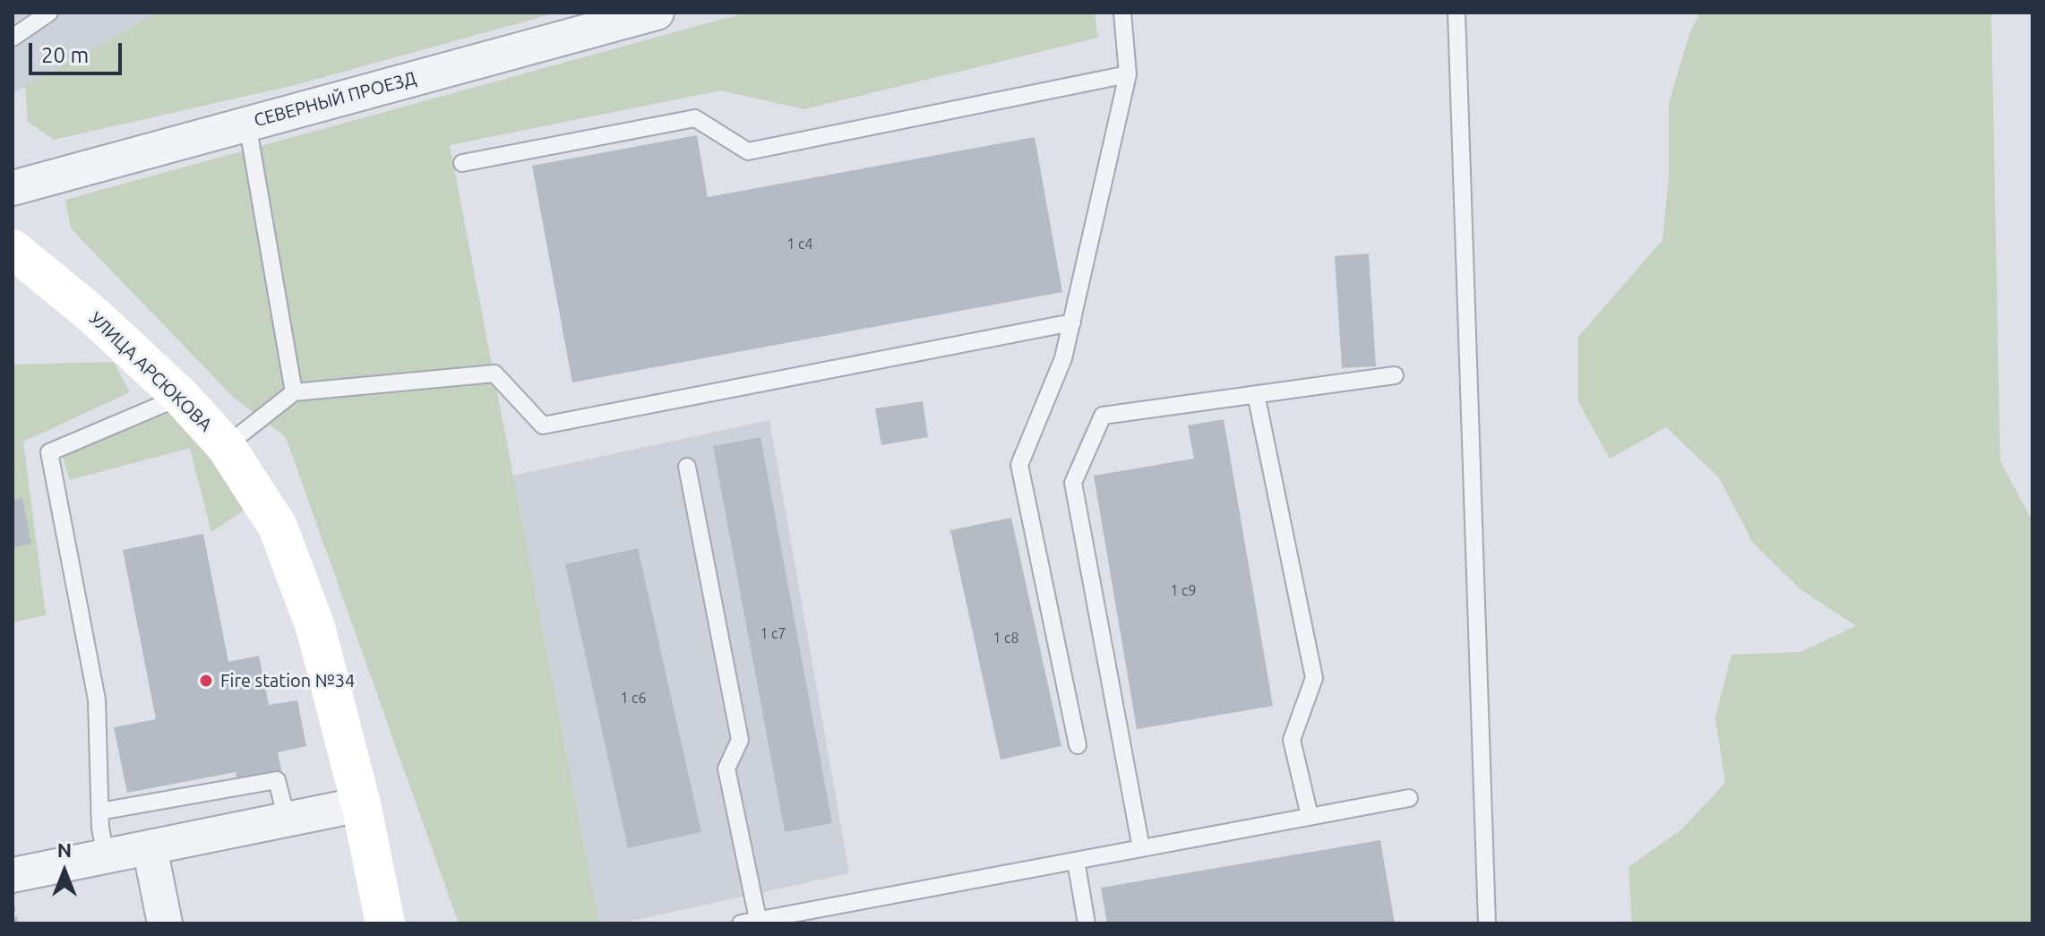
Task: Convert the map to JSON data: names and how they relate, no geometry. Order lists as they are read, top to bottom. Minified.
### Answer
{"streets":{"street":["СЕВЕРНЫЙ ПРОЕЗД","УЛИЦА АРСЮКОВА"]},"places":["Fire station №34"],"house_numbers":["1 с4","1 с9","1 с7","1 с8","1 с6"],"scale_bar":"20 m","north":"top"}
